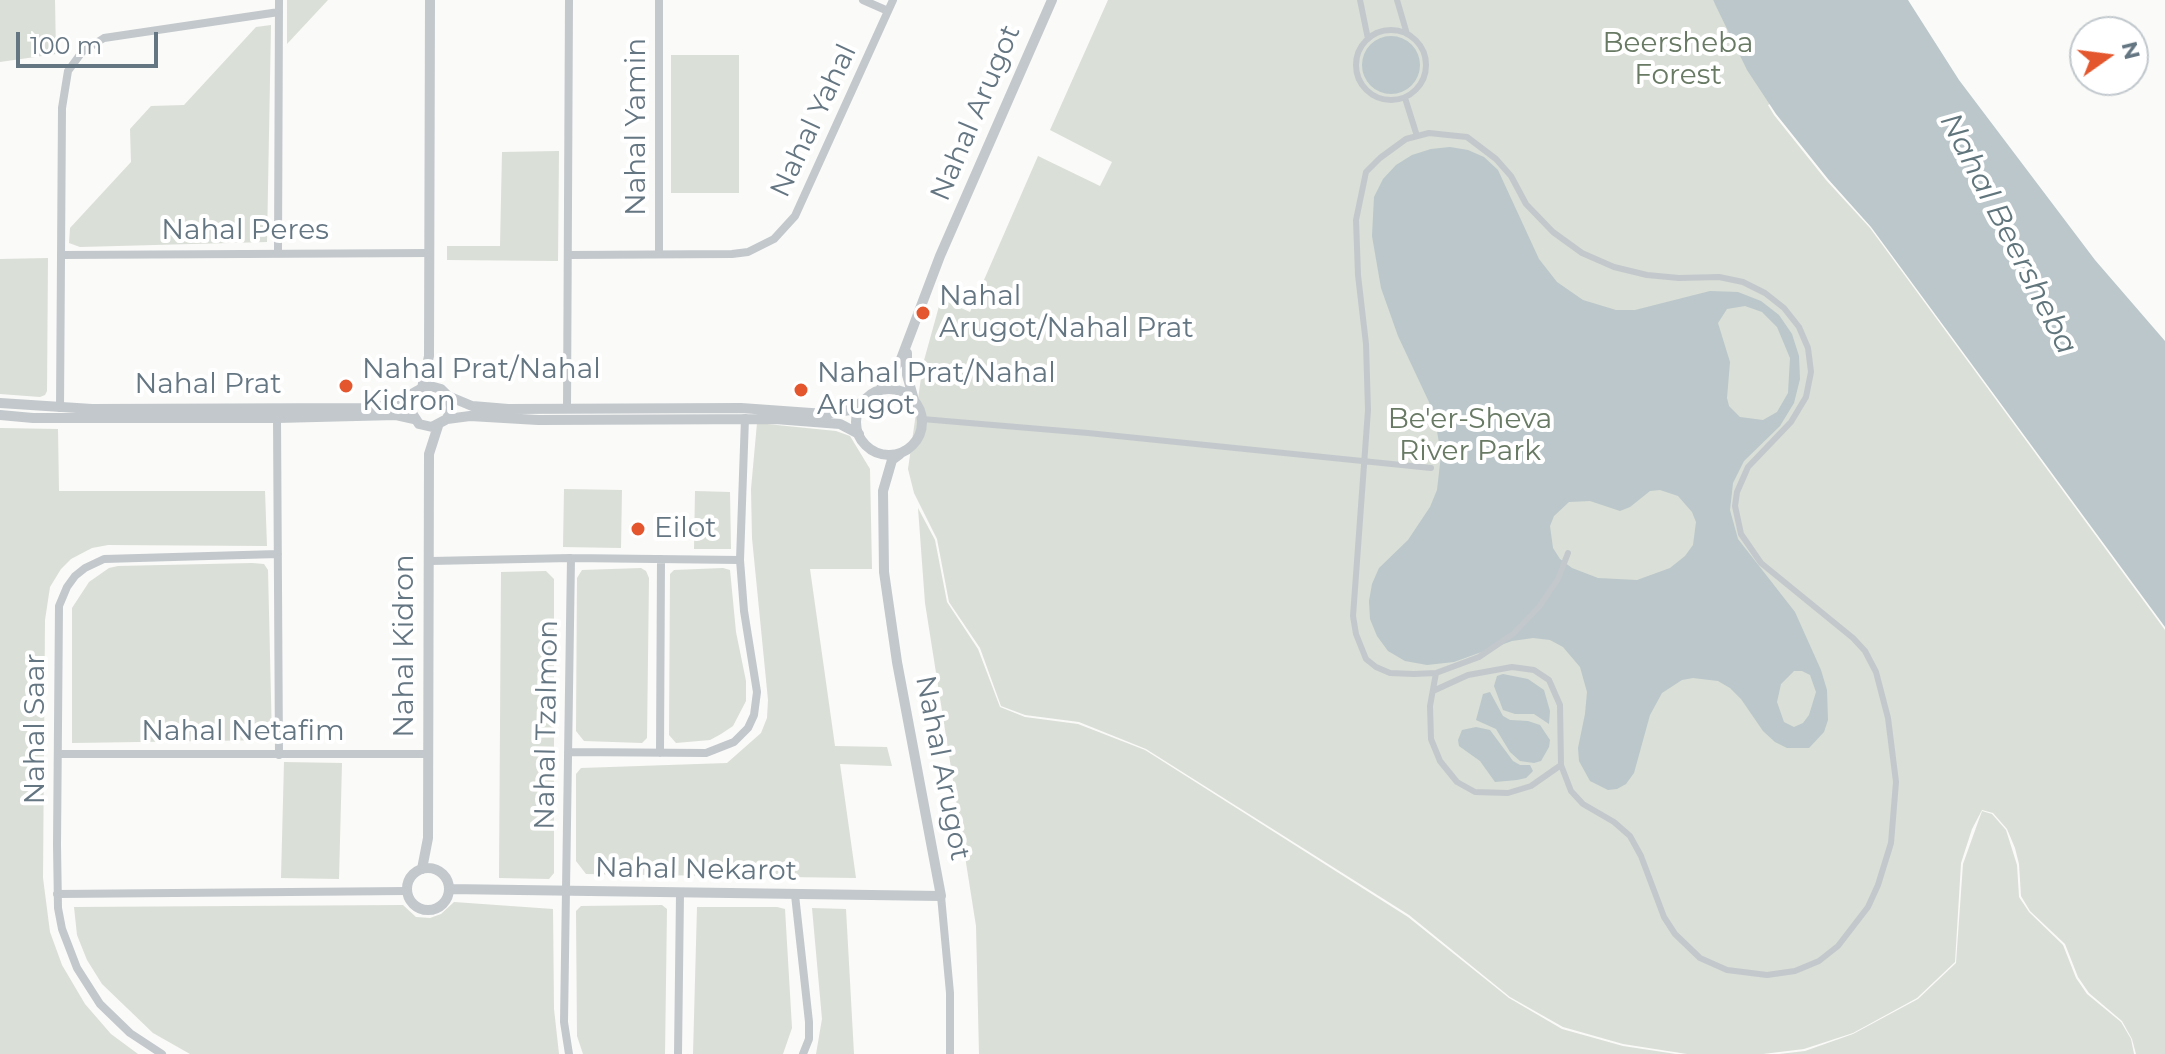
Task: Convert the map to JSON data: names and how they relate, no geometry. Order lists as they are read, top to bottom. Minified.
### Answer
{"streets":{"street":["Nahal Arugot","Nahal Yahal","Nahal Yamin","Nahal Peres","Nahal Prat","Nahal Kidron","Nahal Tzalmon","Nahal Saar","Nahal Netafim","Nahal Nekarot"]},"crossings":[["Nahal Arugot","Nahal Nekarot"],["Nahal Yahal","Nahal Yamin"],["Nahal Prat","Nahal Kidron"],["Nahal Kidron","Nahal Netafim"],["Nahal Kidron","Nahal Nekarot"],["Nahal Tzalmon","Nahal Nekarot"],["Nahal Saar","Nahal Netafim"]],"water":["Nahal Beersheba"],"parks":["Beersheba Forest","Be'er-Sheva River Park"],"places":["Nahal Arugot/Nahal Prat","Nahal Prat/Nahal Kidron","Nahal Prat/Nahal Arugot","Eilot"],"scale_bar":"100 m","north":"right"}
